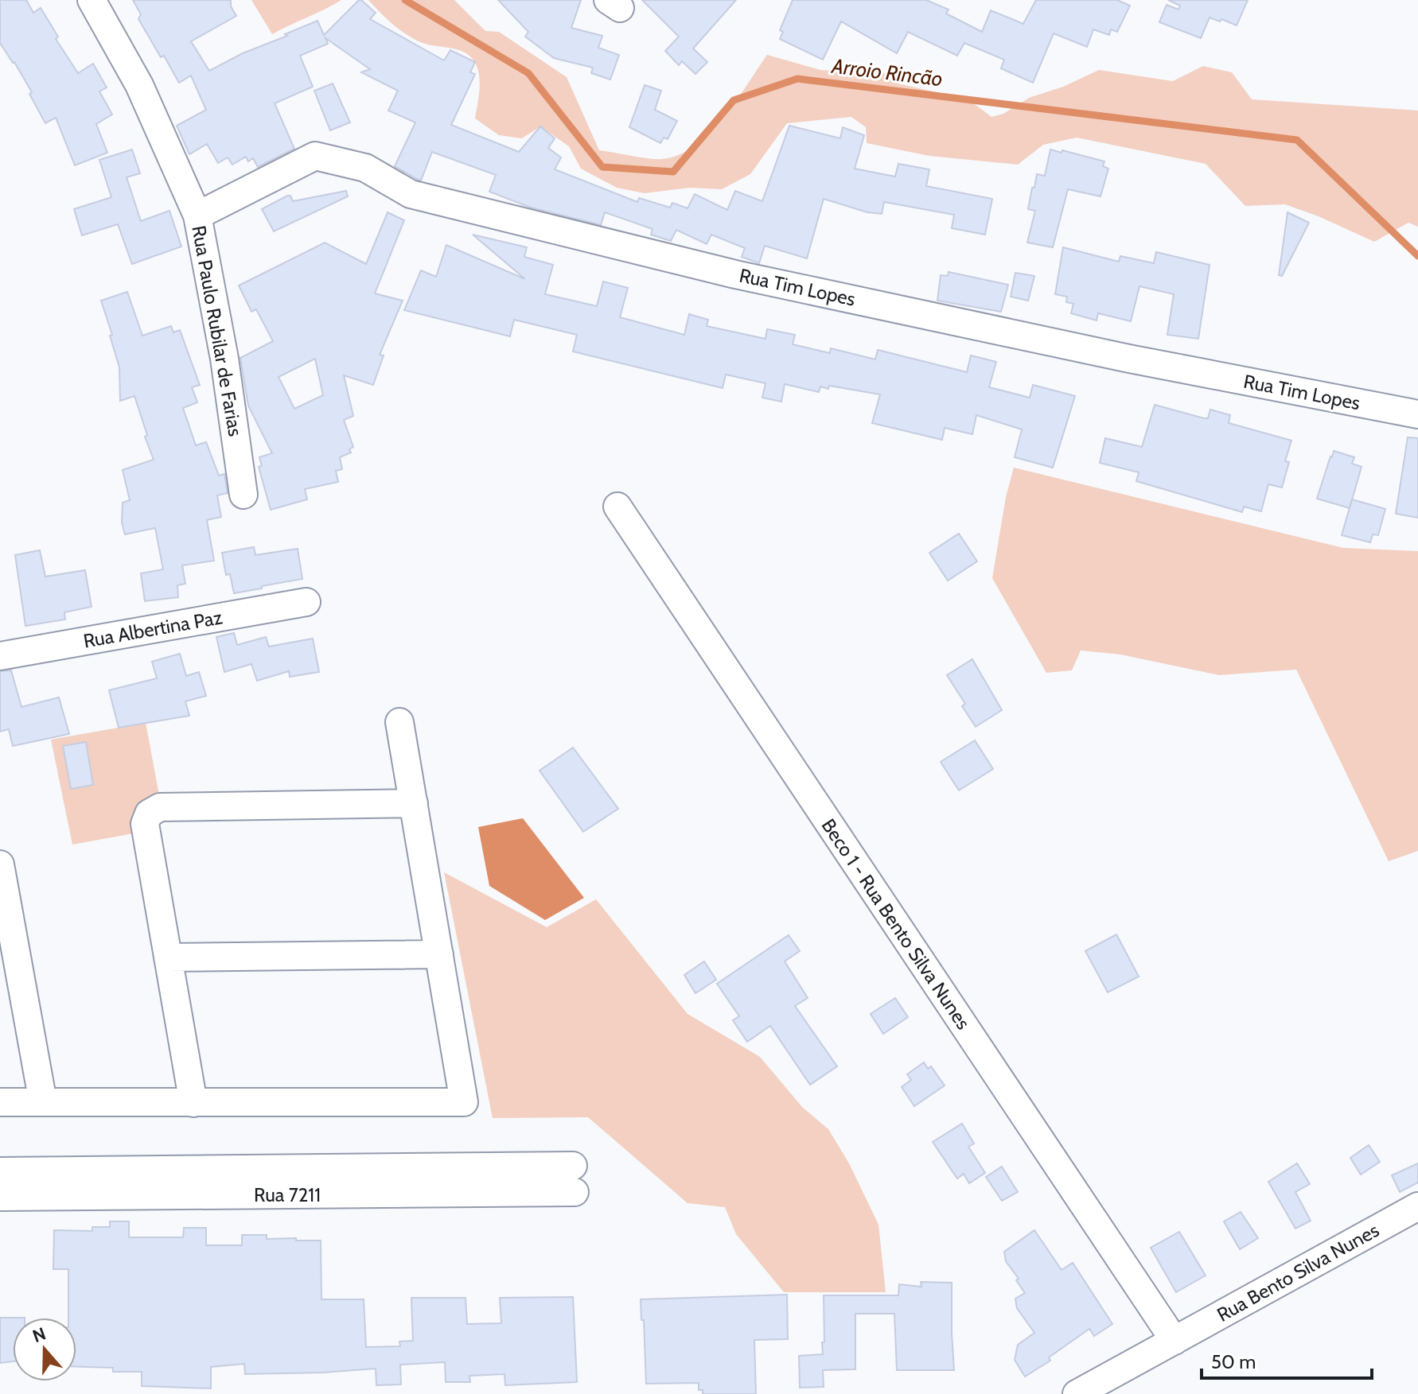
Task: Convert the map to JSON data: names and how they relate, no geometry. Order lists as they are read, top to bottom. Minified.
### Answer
{"streets":{"street":["Rua Tim Lopes","Rua Paulo Rubilar de Farias","Rua Albertina Paz","Beco 1 - Rua Bento Silva Nunes","Rua 7211","Rua Bento Silva Nunes"]},"crossings":[["Rua Tim Lopes","Rua Paulo Rubilar de Farias"],["Beco 1 - Rua Bento Silva Nunes","Rua Bento Silva Nunes"]],"water":["Arroio Rincão"],"scale_bar":"50 m","north":"top"}
